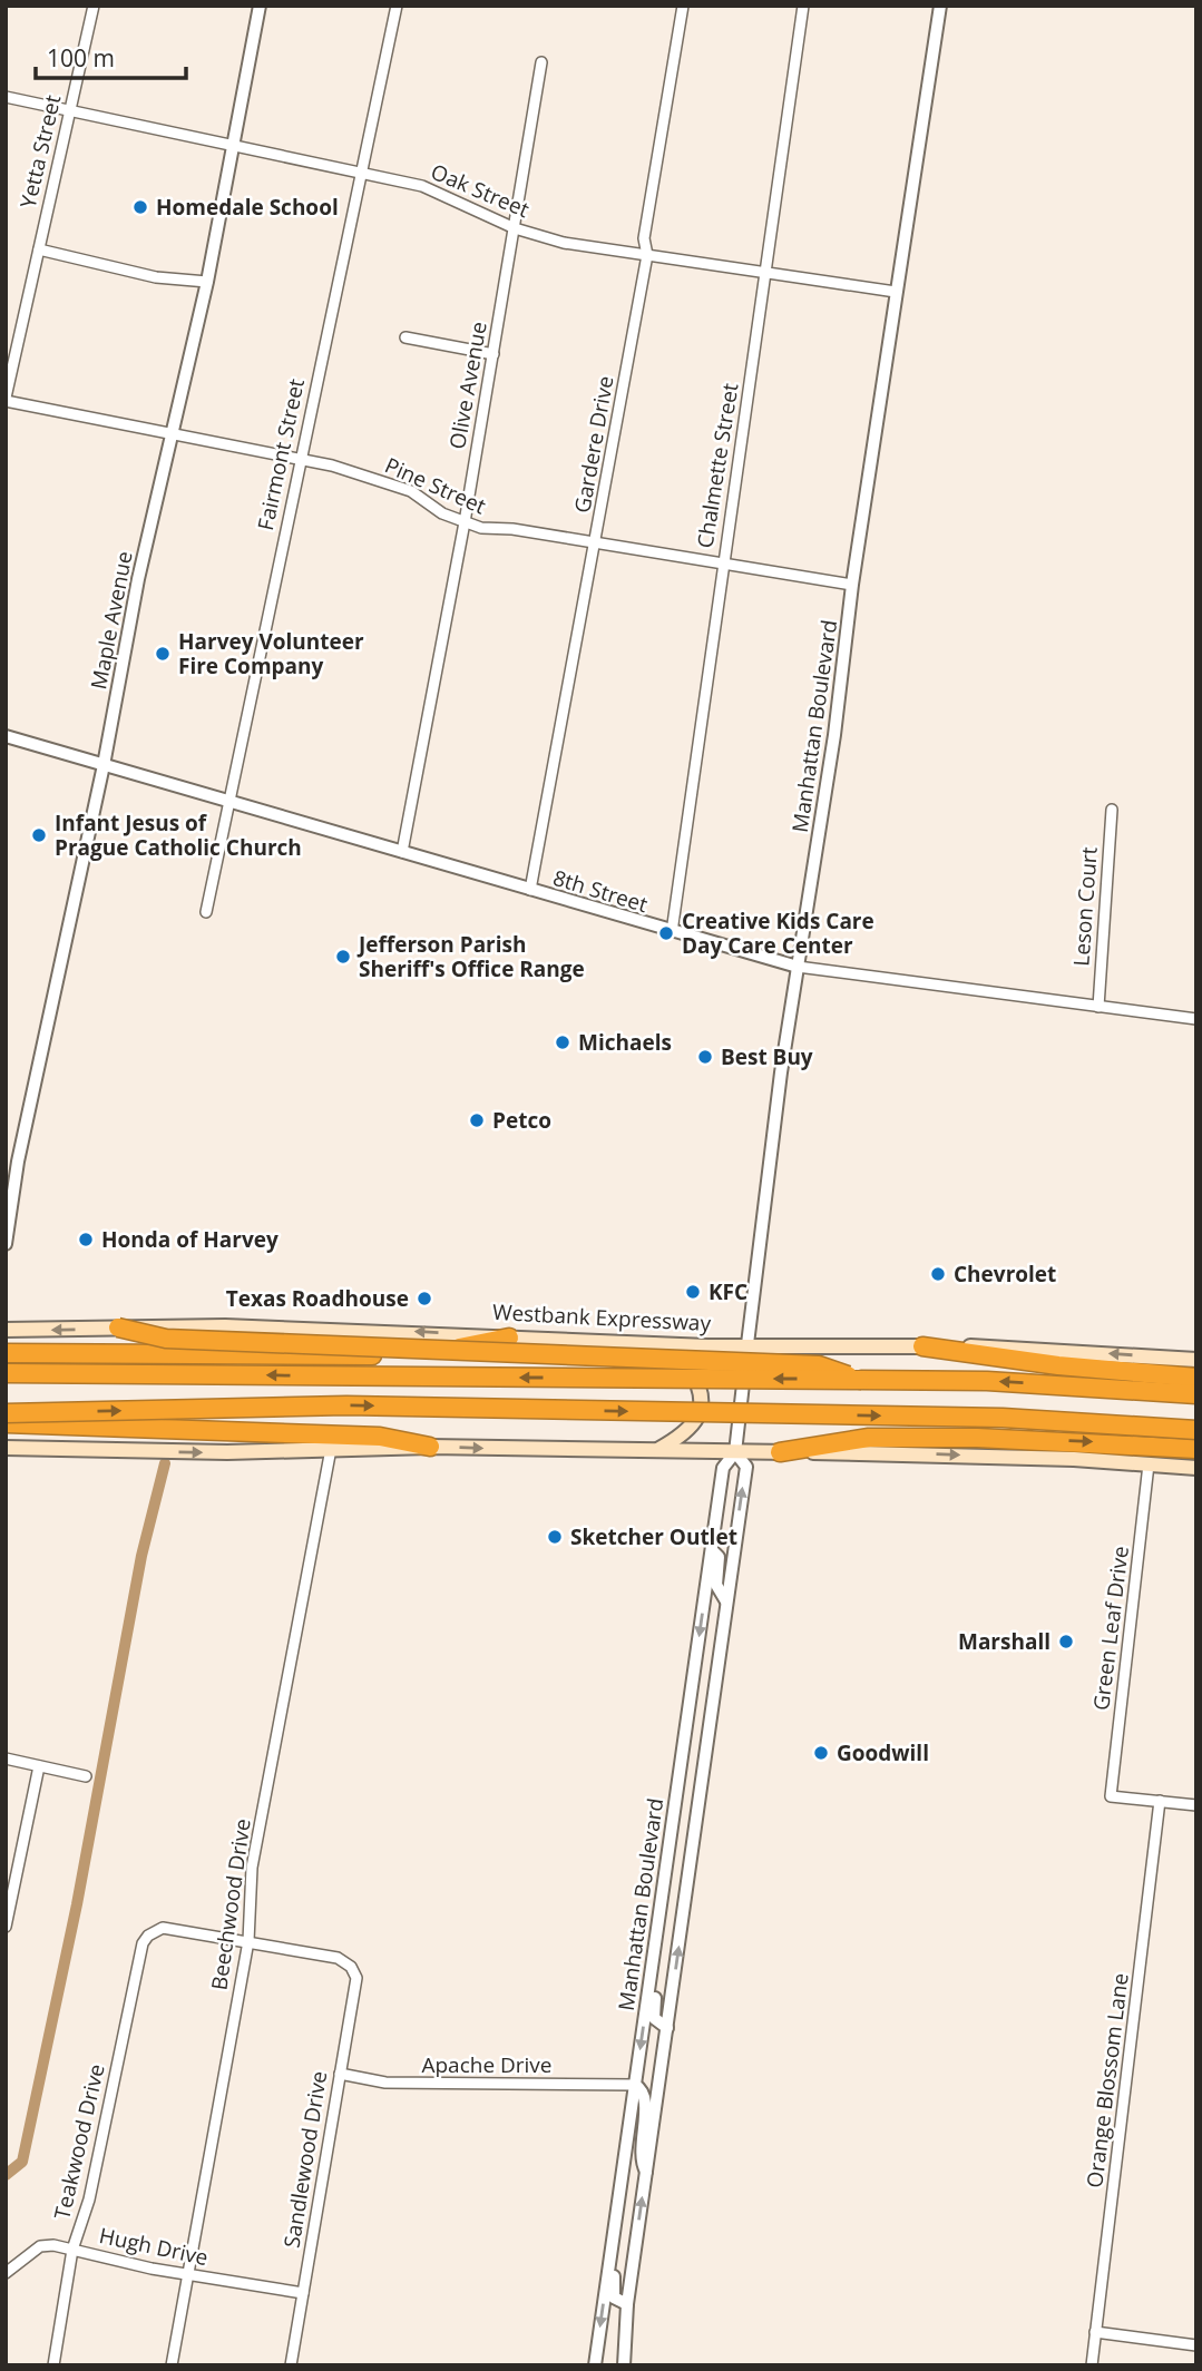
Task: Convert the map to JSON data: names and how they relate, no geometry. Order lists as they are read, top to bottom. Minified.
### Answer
{"streets":{"main road":["Westbank Expressway"],"street":["Yetta Street","Oak Street","Olive Avenue","Gardere Drive","Fairmont Street","Chalmette Street","Pine Street","Maple Avenue","Manhattan Boulevard","8th Street","Leson Court","Green Leaf Drive","Beechwood Drive","Apache Drive","Orange Blossom Lane","Teakwood Drive","Sandlewood Drive","Hugh Drive"]},"crossings":[["Yetta Street","Oak Street"],["Yetta Street","Pine Street"],["Oak Street","Olive Avenue"],["Oak Street","Gardere Drive"],["Oak Street","Fairmont Street"],["Oak Street","Chalmette Street"],["Oak Street","Maple Avenue"],["Oak Street","Manhattan Boulevard"],["Olive Avenue","Pine Street"],["Olive Avenue","8th Street"],["Gardere Drive","Pine Street"],["Gardere Drive","8th Street"],["Fairmont Street","Pine Street"],["Fairmont Street","8th Street"],["Chalmette Street","Pine Street"],["Chalmette Street","8th Street"],["Pine Street","Maple Avenue"],["Pine Street","Manhattan Boulevard"],["Maple Avenue","8th Street"],["Manhattan Boulevard","8th Street"],["Manhattan Boulevard","Westbank Expressway"],["Manhattan Boulevard","Apache Drive"],["8th Street","Leson Court"],["Green Leaf Drive","Orange Blossom Lane"],["Beechwood Drive","Teakwood Drive"],["Beechwood Drive","Sandlewood Drive"],["Beechwood Drive","Hugh Drive"],["Apache Drive","Sandlewood Drive"],["Teakwood Drive","Sandlewood Drive"],["Teakwood Drive","Hugh Drive"],["Sandlewood Drive","Hugh Drive"]],"places":["Homedale School","Harvey Volunteer Fire Company","Infant Jesus of Prague Catholic Church","Creative Kids Care Day Care Center","Jefferson Parish Sheriff's Office Range","Michaels","Best Buy","Petco","Honda of Harvey","Chevrolet","KFC","Texas Roadhouse","Sketcher Outlet","Marshall","Goodwill"],"scale_bar":"100 m"}
